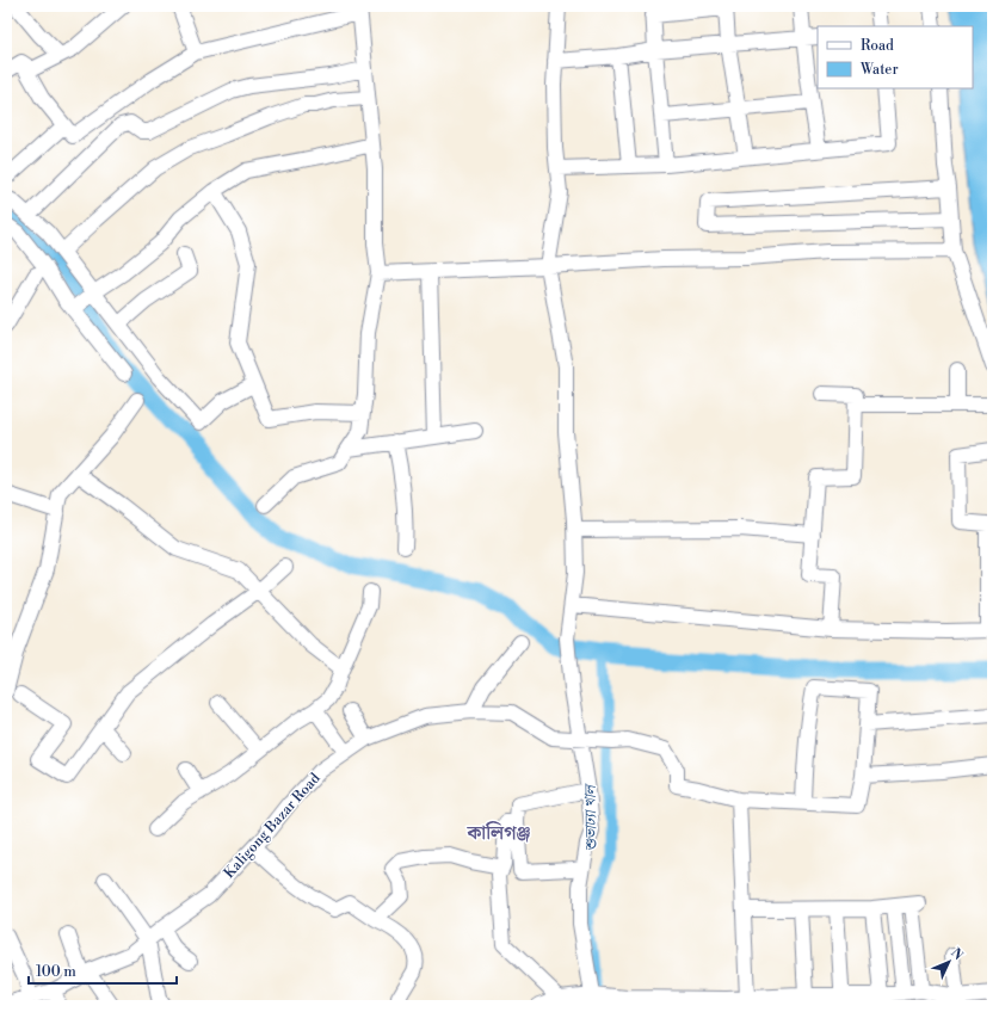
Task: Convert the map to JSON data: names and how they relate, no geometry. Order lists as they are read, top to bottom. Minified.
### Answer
{"streets":{"street":["Kaligong Bazar Road"]},"districts":["কালিগঞ্জ"],"water":["শুভাঢ্যা খাল"],"legend":["Road","Water"],"scale_bar":"100 m","north":"top right"}
